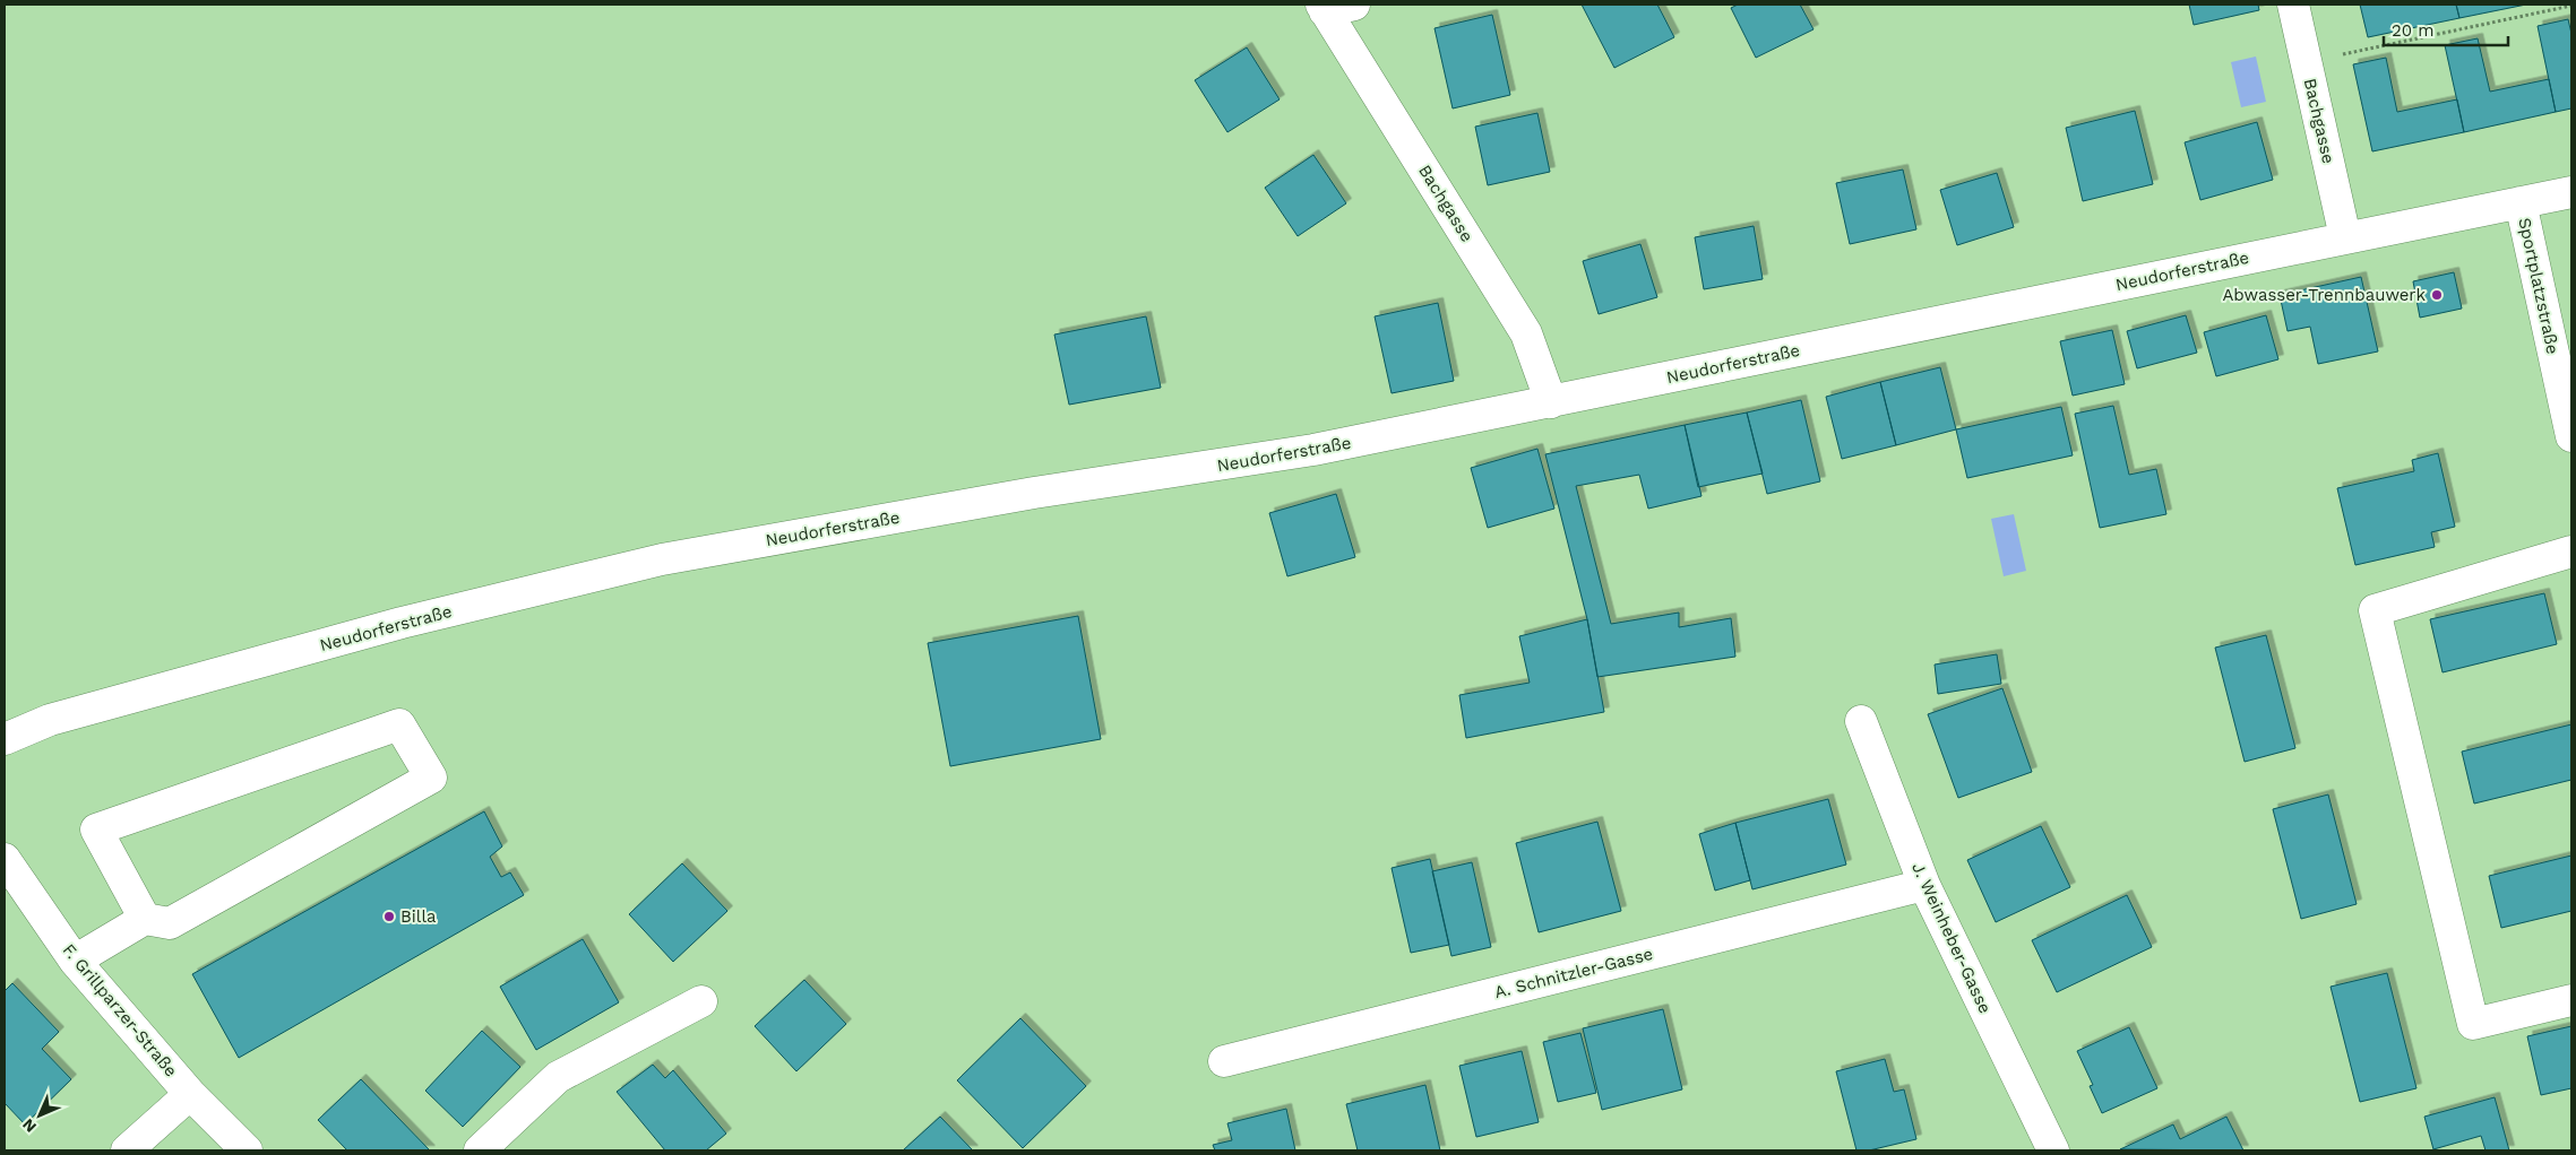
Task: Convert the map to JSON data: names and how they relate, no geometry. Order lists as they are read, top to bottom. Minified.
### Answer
{"streets":{"street":["Bachgasse","Neudorferstraße","Sportplatzstraße","J. Weinheber-Gasse","A. Schnitzler-Gasse","F. Grillparzer-Straße"]},"crossings":[["Bachgasse","Neudorferstraße"],["Neudorferstraße","Sportplatzstraße"],["J. Weinheber-Gasse","A. Schnitzler-Gasse"]],"places":["Abwasser-Trennbauwerk","Billa"],"scale_bar":"20 m","north":"bottom left"}
